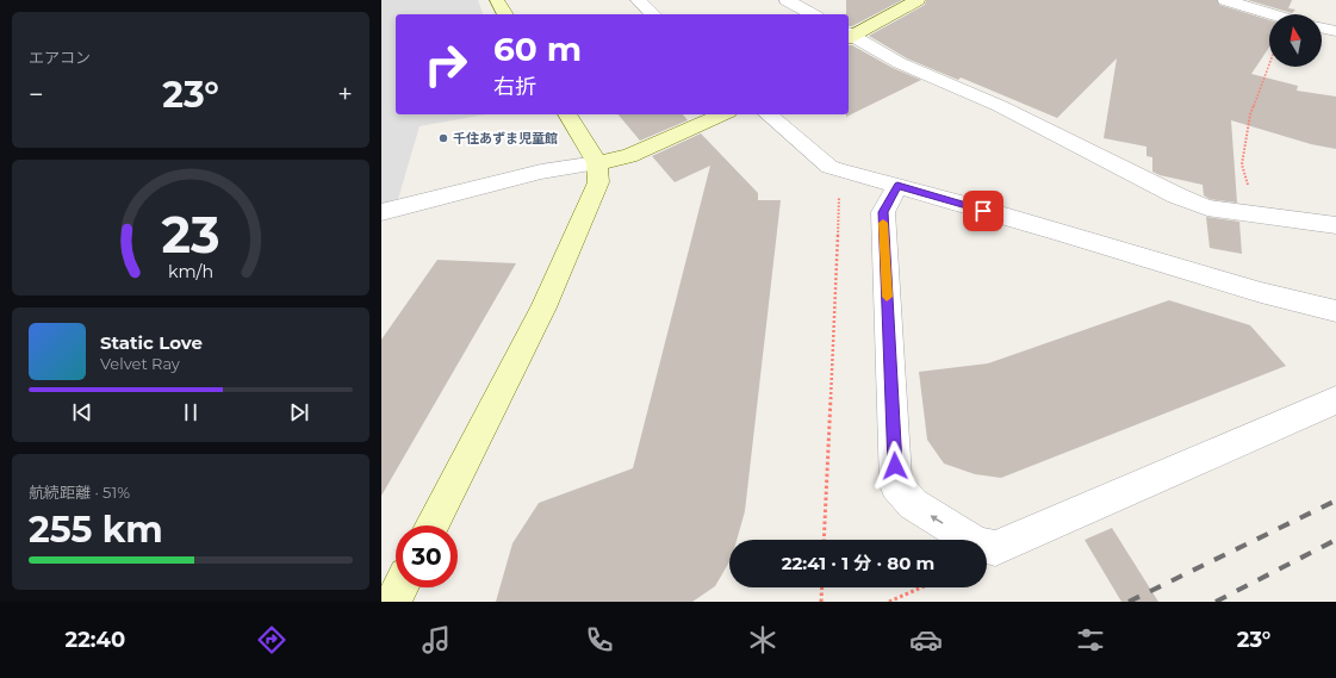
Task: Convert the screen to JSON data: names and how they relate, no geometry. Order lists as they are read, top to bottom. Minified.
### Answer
{"places":["千住あずま児童館"],"north":"top","page":{"tile":["エアコン",["航続距離 · 51%","255 km"]],"turn":["60 m","右折"],"heat":["−","23°","+"],"song":["Static Love","Velvet Ray"],"limit":"30","trip":"22:41 · 1 分 · 80 m","tabs":["22:40","23°"],"gauge":["23","km/h"]}}
